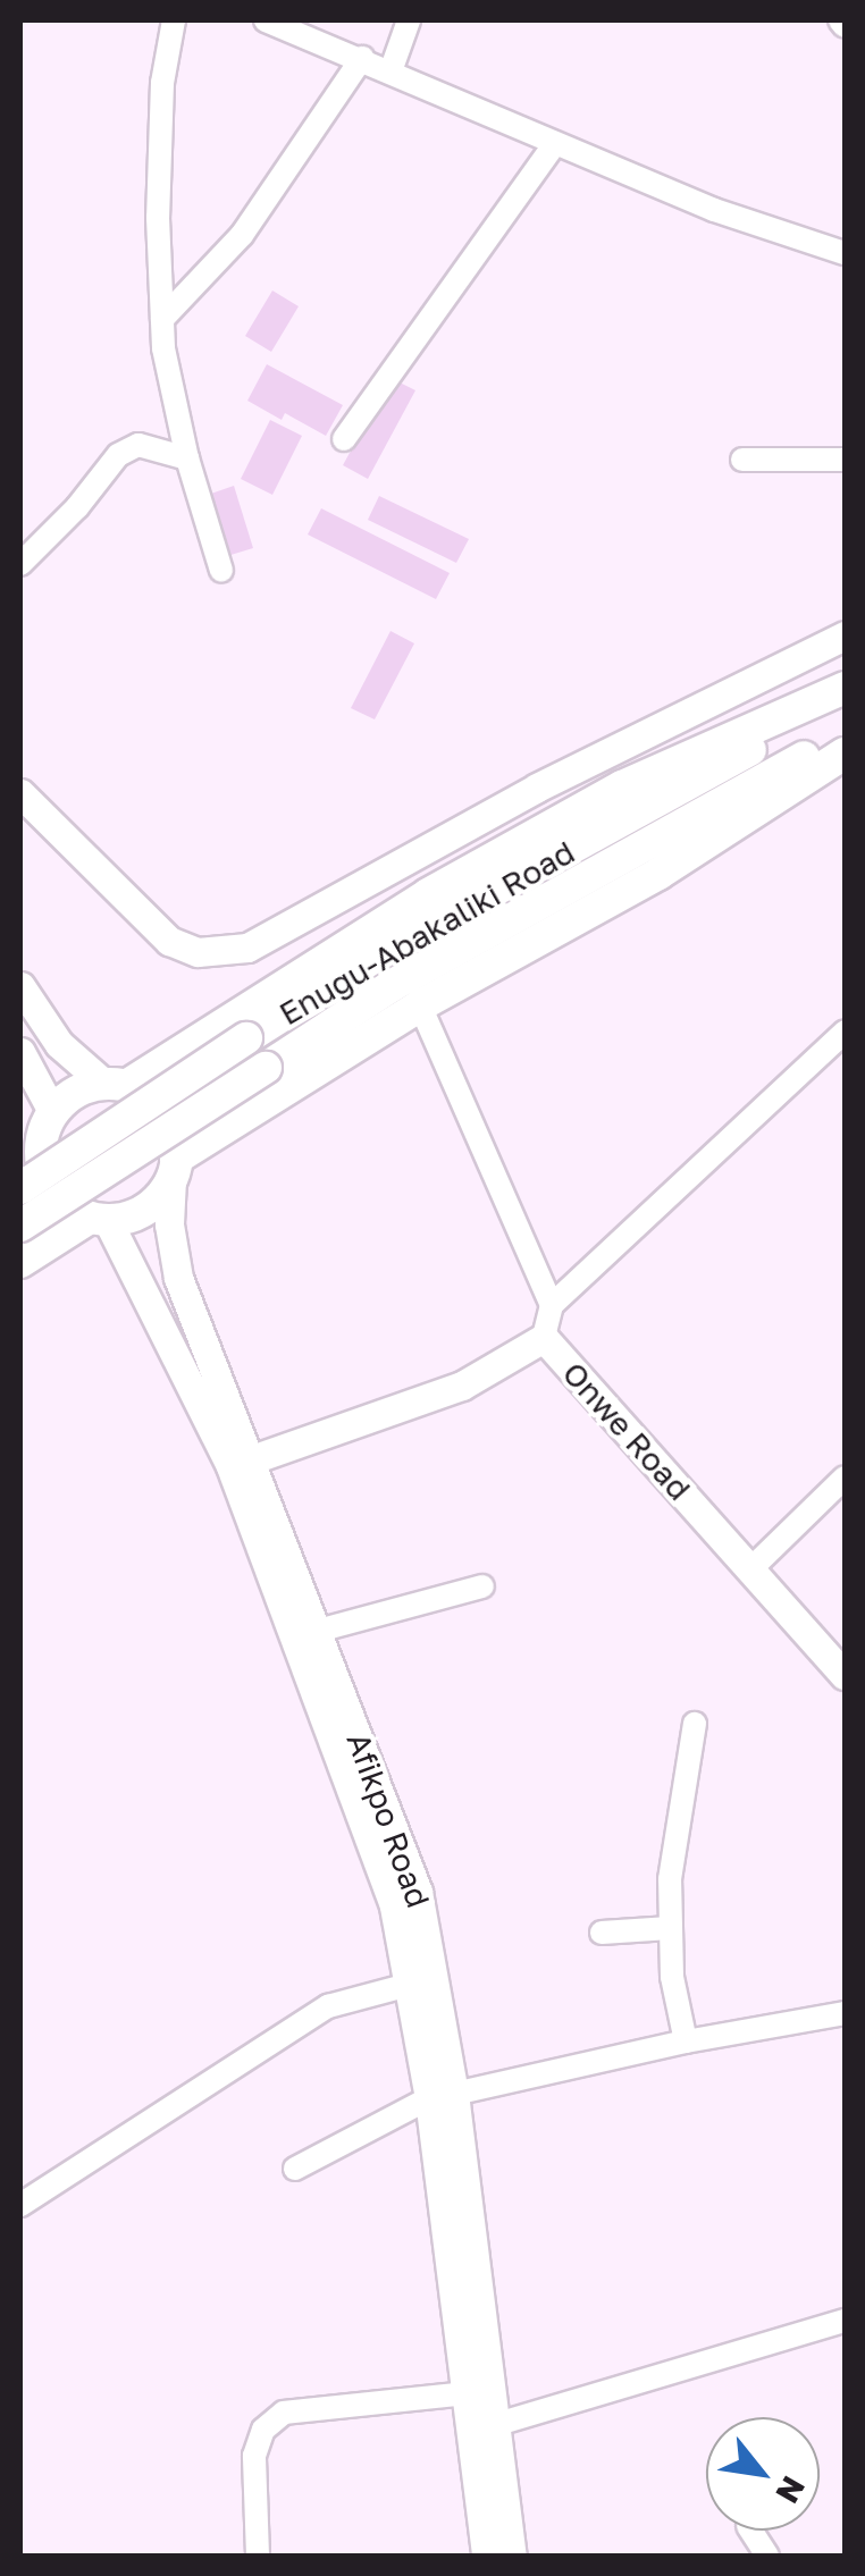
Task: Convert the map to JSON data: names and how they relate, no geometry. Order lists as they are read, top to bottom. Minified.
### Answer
{"streets":{"highway":["Enugu-Abakaliki Road"],"main road":["Onwe Road","Afikpo Road"]},"crossings":[["Onwe Road","Afikpo Road"]],"north":"bottom right"}
